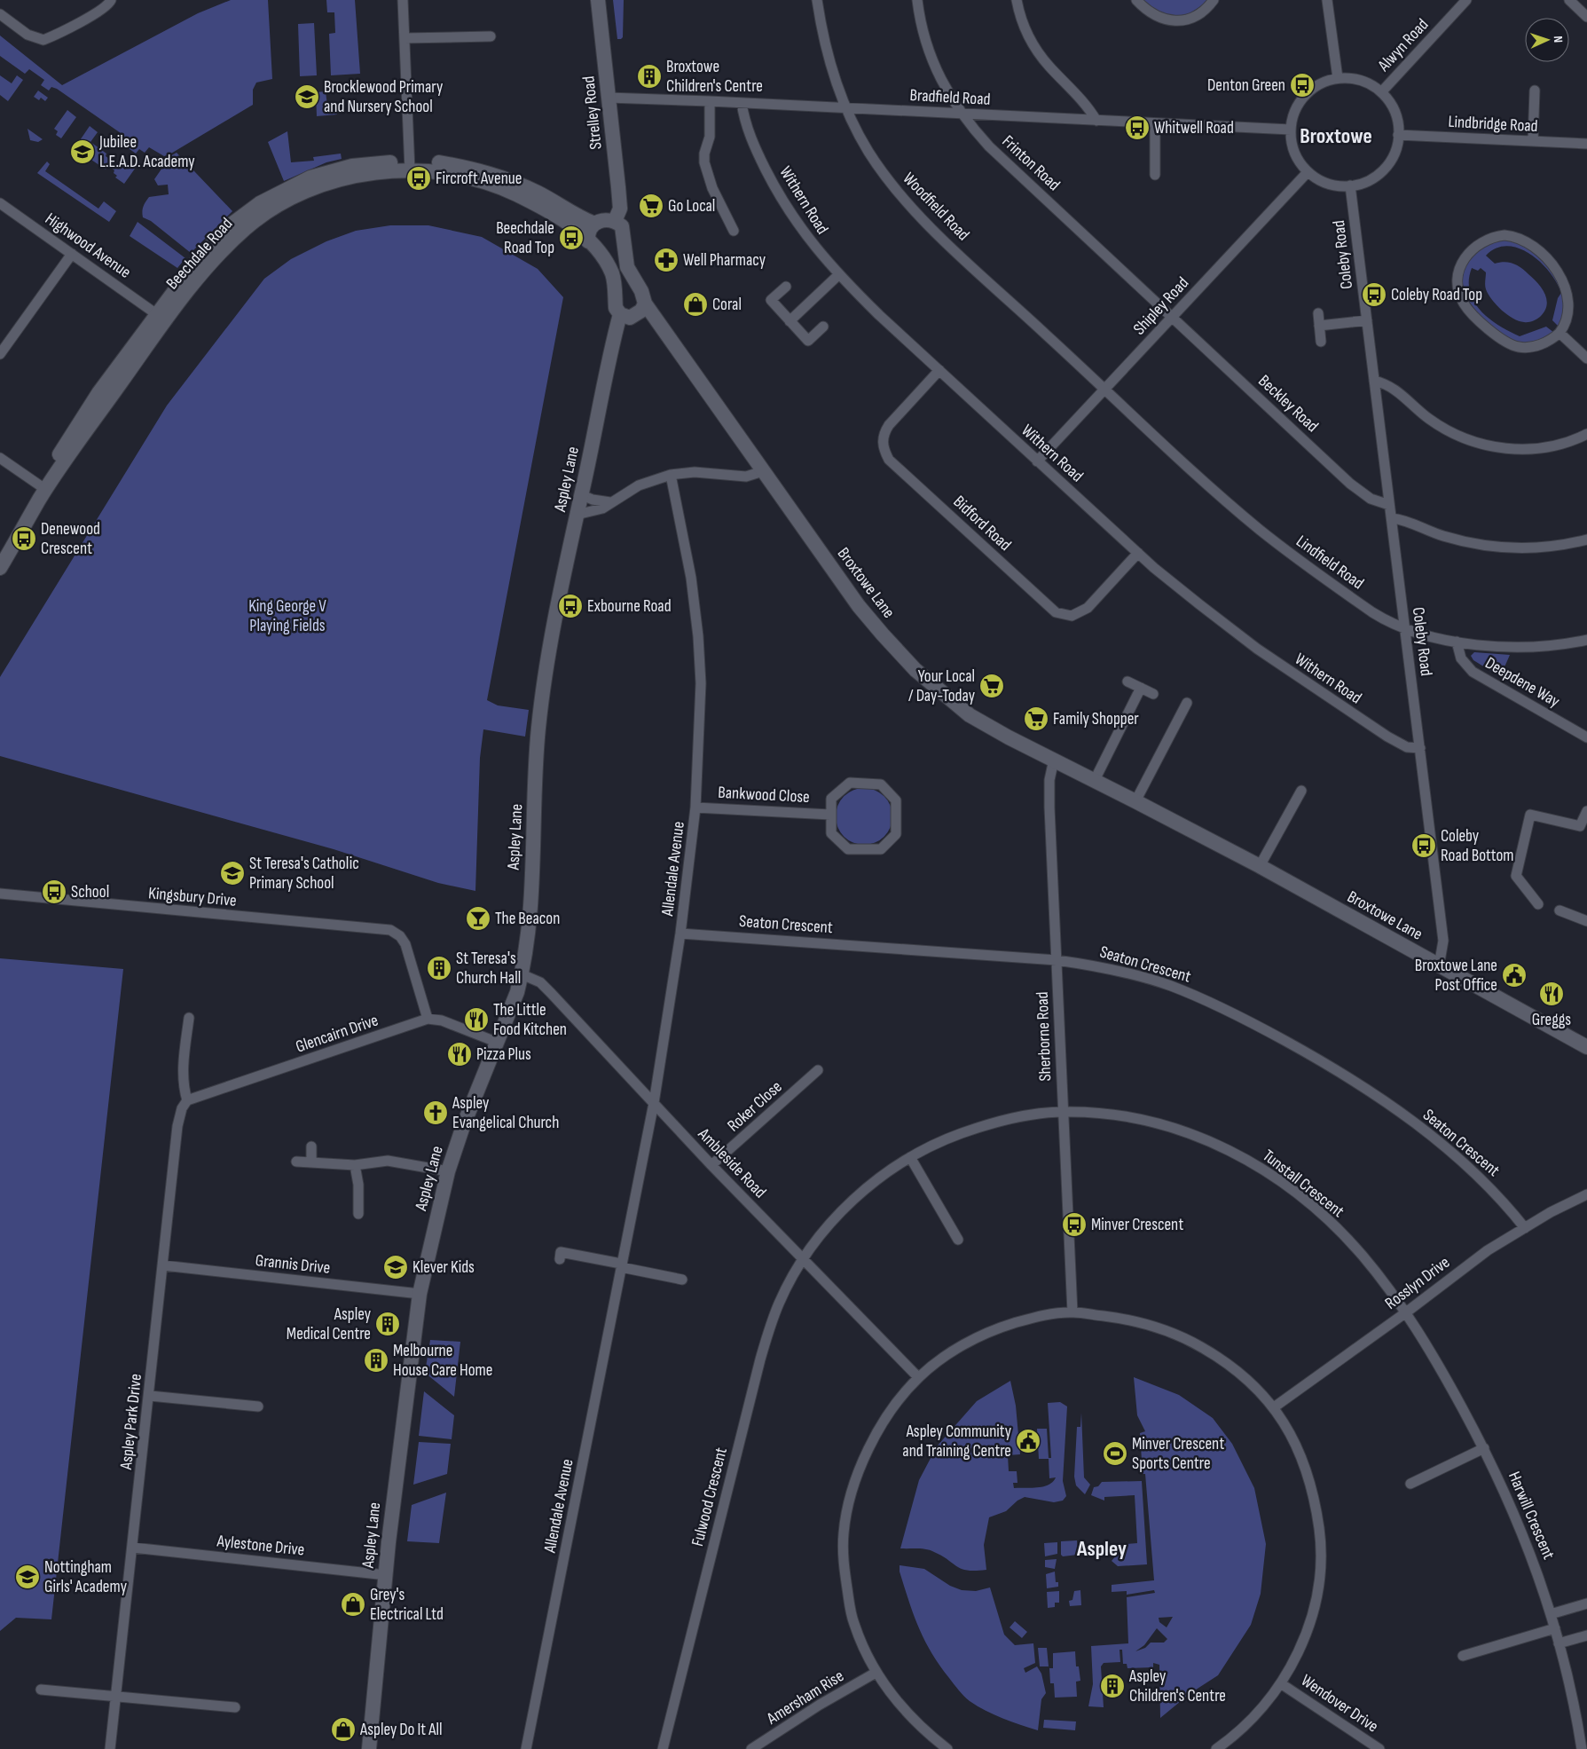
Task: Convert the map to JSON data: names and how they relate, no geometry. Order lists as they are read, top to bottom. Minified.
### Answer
{"streets":{"main road":["Strelley Road","Beechdale Road","Aspley Lane","Broxtowe Lane"],"street":["Alwyn Road","Bradfield Road","Lindbridge Road","Frinton Road","Withern Road","Woodfield Road","Highwood Avenue","Coleby Road","Shipley Road","Beckley Road","Bidford Road","Lindfield Road","Deepdene Way","Bankwood Close","Allendale Avenue","Kingsbury Drive","Seaton Crescent","Glencairn Drive","Sherborne Road","Roker Close","Ambleside Road","Tunstall Crescent","Grannis Drive","Rosslyn Drive","Aspley Park Drive","Fulwood Crescent","Harwill Crescent","Aylestone Drive","Amersham Rise","Wendover Drive"]},"crossings":[["Alwyn Road","Bradfield Road"],["Alwyn Road","Lindbridge Road"],["Alwyn Road","Coleby Road"],["Alwyn Road","Shipley Road"],["Bradfield Road","Strelley Road"],["Bradfield Road","Lindbridge Road"],["Bradfield Road","Frinton Road"],["Bradfield Road","Withern Road"],["Bradfield Road","Woodfield Road"],["Bradfield Road","Coleby Road"],["Bradfield Road","Shipley Road"],["Strelley Road","Broxtowe Lane"],["Lindbridge Road","Coleby Road"],["Lindbridge Road","Shipley Road"],["Frinton Road","Shipley Road"],["Frinton Road","Beckley Road"],["Withern Road","Coleby Road"],["Withern Road","Shipley Road"],["Withern Road","Bidford Road"],["Woodfield Road","Shipley Road"],["Woodfield Road","Lindfield Road"],["Highwood Avenue","Beechdale Road"],["Beechdale Road","Aspley Lane"],["Coleby Road","Shipley Road"],["Coleby Road","Beckley Road"],["Coleby Road","Lindfield Road"],["Coleby Road","Broxtowe Lane"],["Shipley Road","Beckley Road"],["Shipley Road","Lindfield Road"],["Aspley Lane","Ambleside Road"],["Aspley Lane","Grannis Drive"],["Aspley Lane","Aylestone Drive"],["Lindfield Road","Deepdene Way"],["Broxtowe Lane","Sherborne Road"],["Bankwood Close","Allendale Avenue"],["Allendale Avenue","Seaton Crescent"],["Allendale Avenue","Ambleside Road"],["Kingsbury Drive","Glencairn Drive"],["Seaton Crescent","Sherborne Road"],["Seaton Crescent","Rosslyn Drive"],["Glencairn Drive","Aspley Park Drive"],["Sherborne Road","Tunstall Crescent"],["Roker Close","Ambleside Road"],["Ambleside Road","Tunstall Crescent"],["Ambleside Road","Fulwood Crescent"],["Tunstall Crescent","Rosslyn Drive"],["Tunstall Crescent","Fulwood Crescent"],["Tunstall Crescent","Harwill Crescent"],["Grannis Drive","Aspley Park Drive"],["Rosslyn Drive","Harwill Crescent"],["Aspley Park Drive","Aylestone Drive"]],"districts":["Broxtowe","Aspley"],"parks":["King George V Playing Fields"],"places":{"building":["Broxtowe Children's Centre","St Teresa's Church Hall","Aspley Medical Centre","Melbourne House Care Home","Aspley Children's Centre"],"bus stop":["Denton Green","Whitwell Road","Fircroft Avenue","Beechdale Road Top","Coleby Road Top","Denewood Crescent","Exbourne Road","Coleby Road Bottom","School","Minver Crescent"],"school or university":["Brocklewood Primary and Nursery School","Jubilee L.E.A.D. Academy","St Teresa's Catholic Primary School","Klever Kids","Nottingham Girls' Academy"],"supermarket":["Go Local","Your Local / Day-Today","Family Shopper"],"pharmacy":["Well Pharmacy"],"shop":["Coral","Grey's Electrical Ltd","Aspley Do It All"],"bar":["The Beacon"],"public building":["Broxtowe Lane Post Office","Aspley Community and Training Centre"],"restaurant":["Greggs","The Little Food Kitchen","Pizza Plus"],"church":["Aspley Evangelical Church"],"sports":["Minver Crescent Sports Centre"]},"north":"right"}
